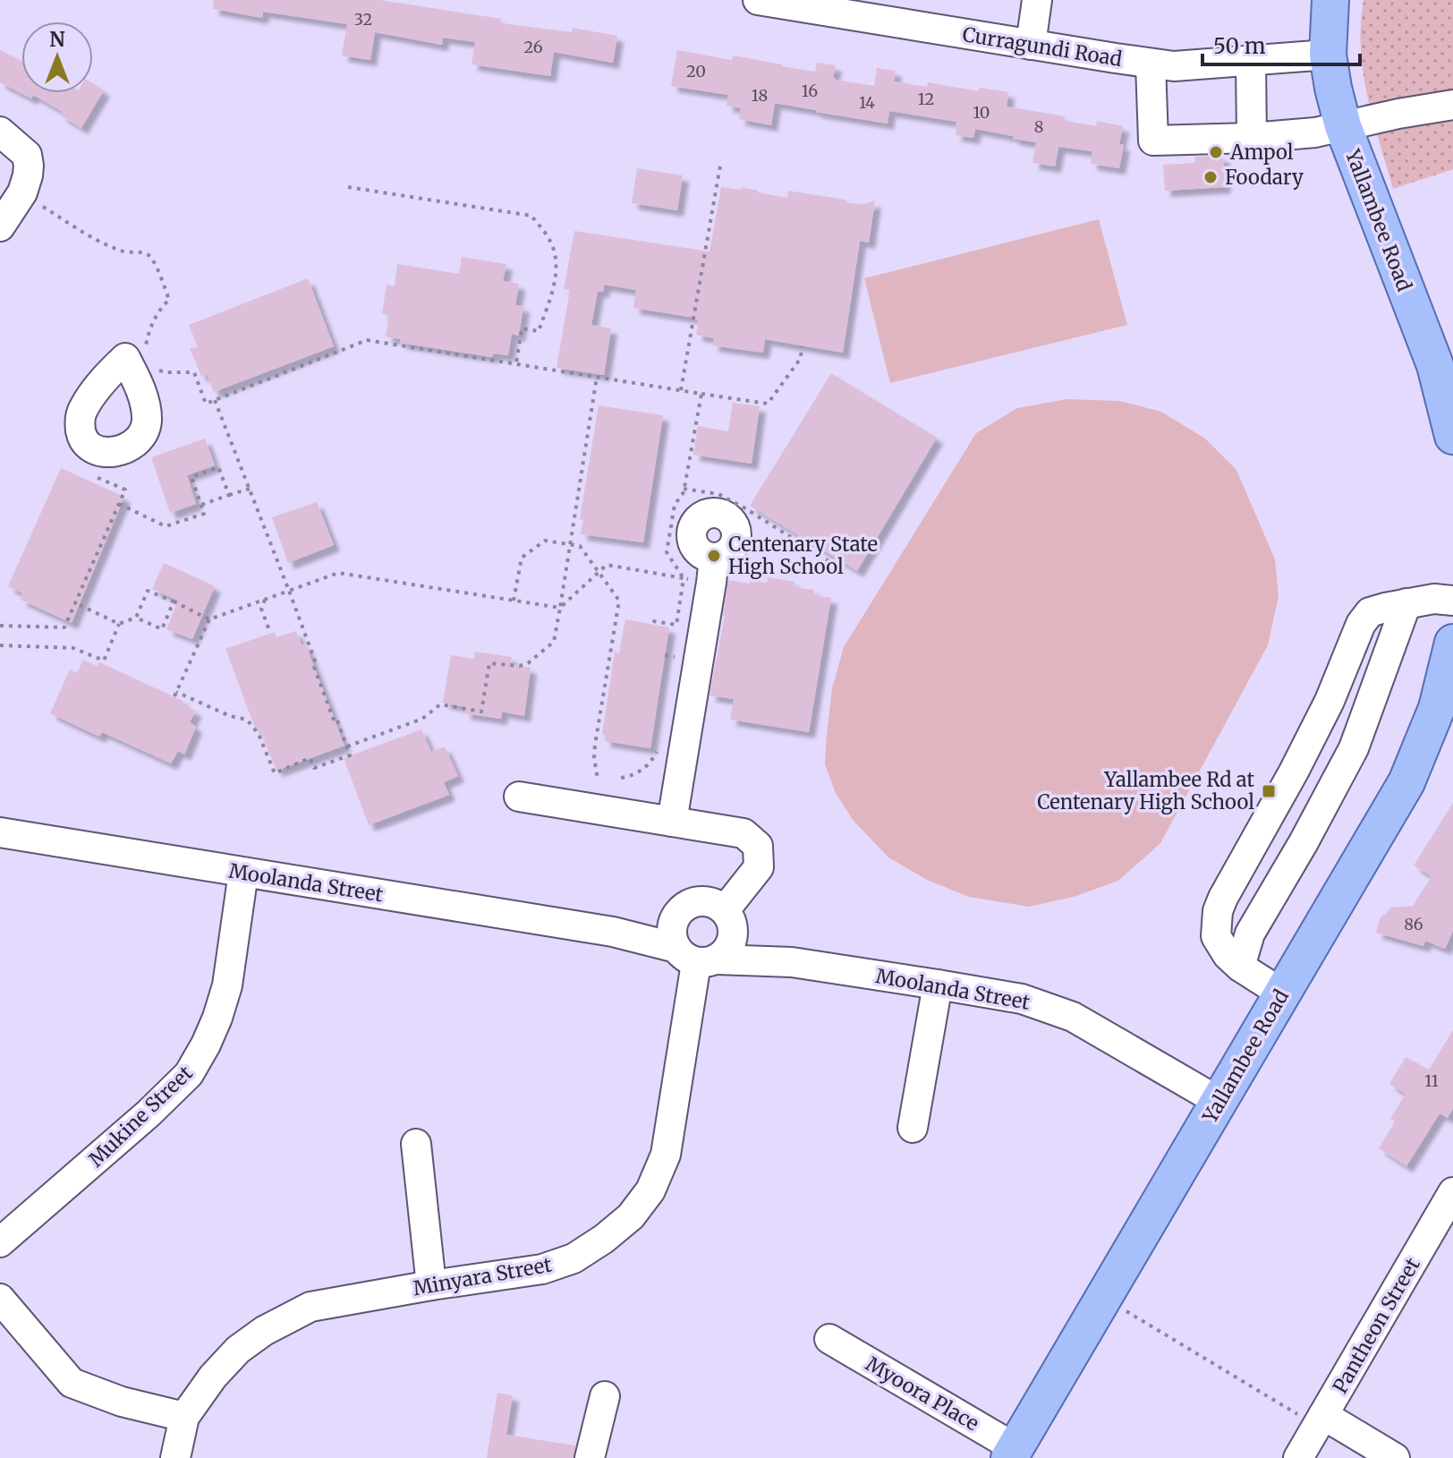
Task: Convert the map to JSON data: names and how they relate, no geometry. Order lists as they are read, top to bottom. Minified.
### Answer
{"streets":{"main road":["Yallambee Road"],"street":["Curragundi Road","Moolanda Street","Mukine Street","Minyara Street","Pantheon Street","Myoora Place"]},"crossings":[["Curragundi Road","Yallambee Road"],["Yallambee Road","Moolanda Street"],["Yallambee Road","Myoora Place"],["Moolanda Street","Mukine Street"],["Moolanda Street","Minyara Street"]],"places":{"other":["Ampol","Foodary","Centenary State High School"],"transit":["Yallambee Rd at Centenary High School"]},"house_numbers":["32","26","20","16","18","12","14","10","8","86","11"],"scale_bar":"50 m","north":"top"}
